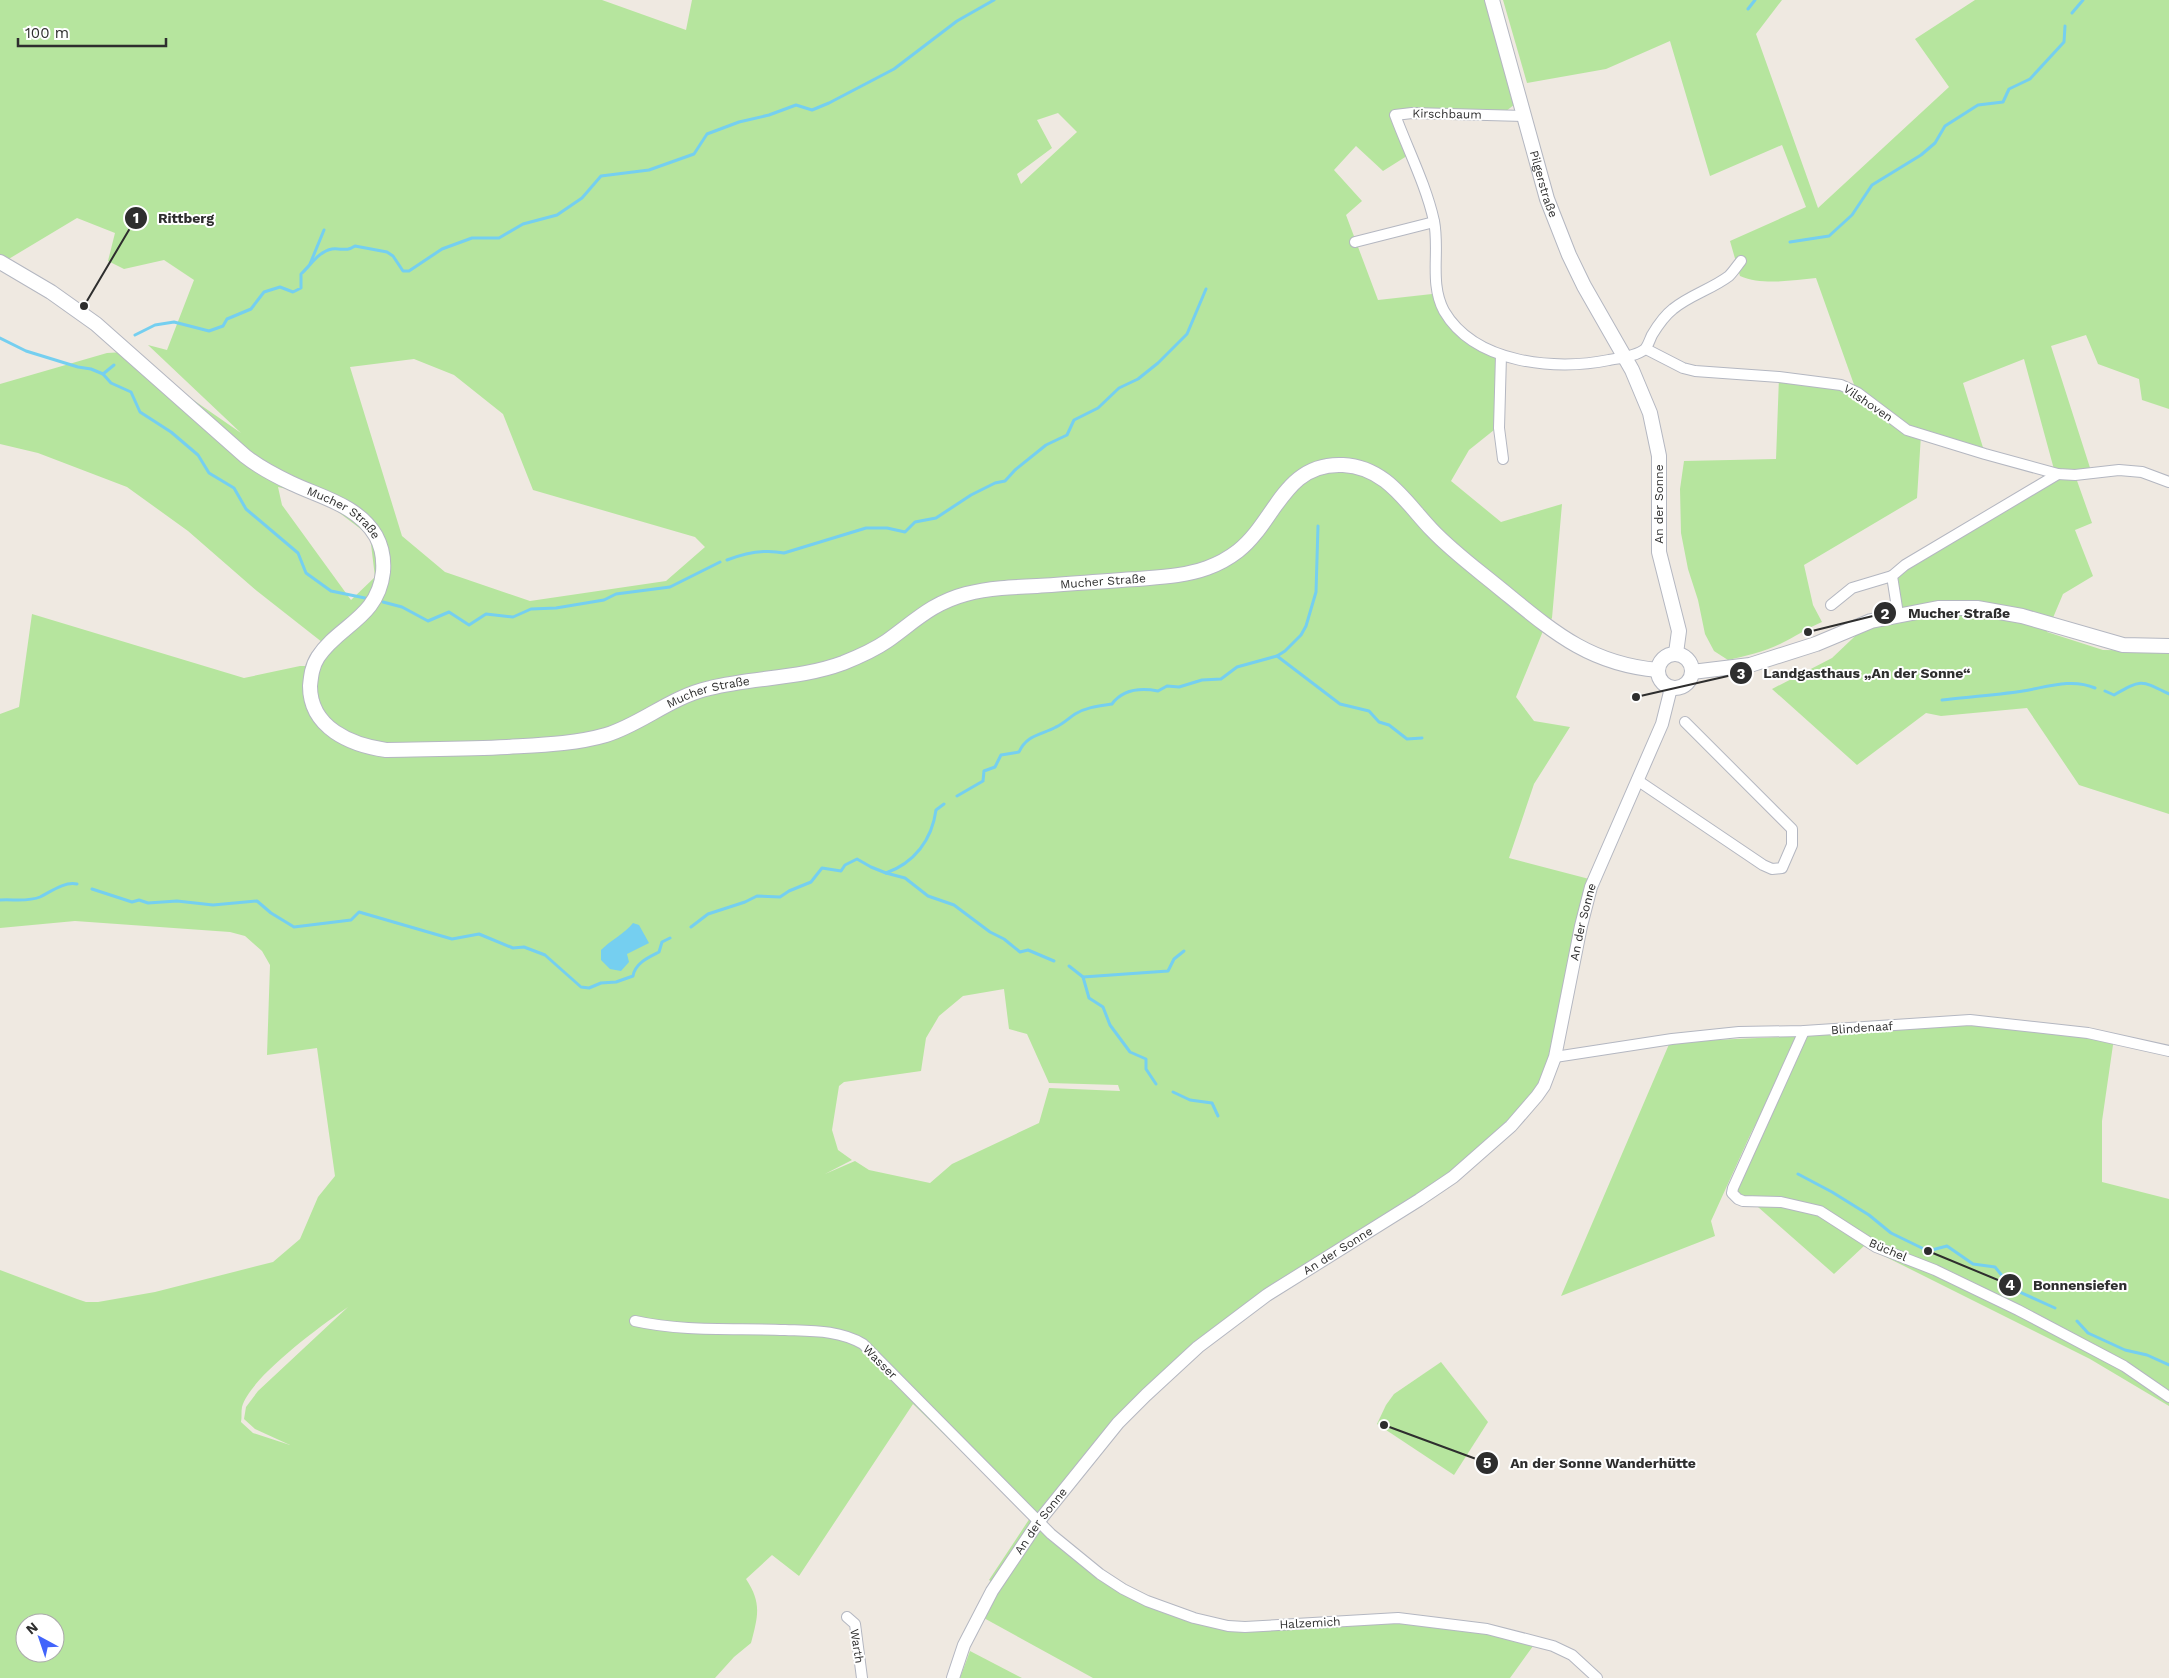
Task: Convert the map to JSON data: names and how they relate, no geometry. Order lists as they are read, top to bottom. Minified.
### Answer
{"streets":{"main road":["Pilgerstraße","An der Sonne","Mucher Straße"],"street":["Kirschbaum","Vilshoven","Blindenaaf","Büchel","Wasser","Halzemich","Warth"]},"crossings":[["Kirschbaum","Pilgerstraße"],["Kirschbaum","An der Sonne"],["Pilgerstraße","An der Sonne"],["An der Sonne","Mucher Straße"],["An der Sonne","Blindenaaf"],["An der Sonne","Wasser"],["An der Sonne","Halzemich"],["Blindenaaf","Büchel"],["Wasser","Halzemich"]],"places":["Rittberg","Mucher Straße","Landgasthaus „An der Sonne“","Bonnensiefen","An der Sonne Wanderhütte"],"scale_bar":"100 m","north":"top left"}
